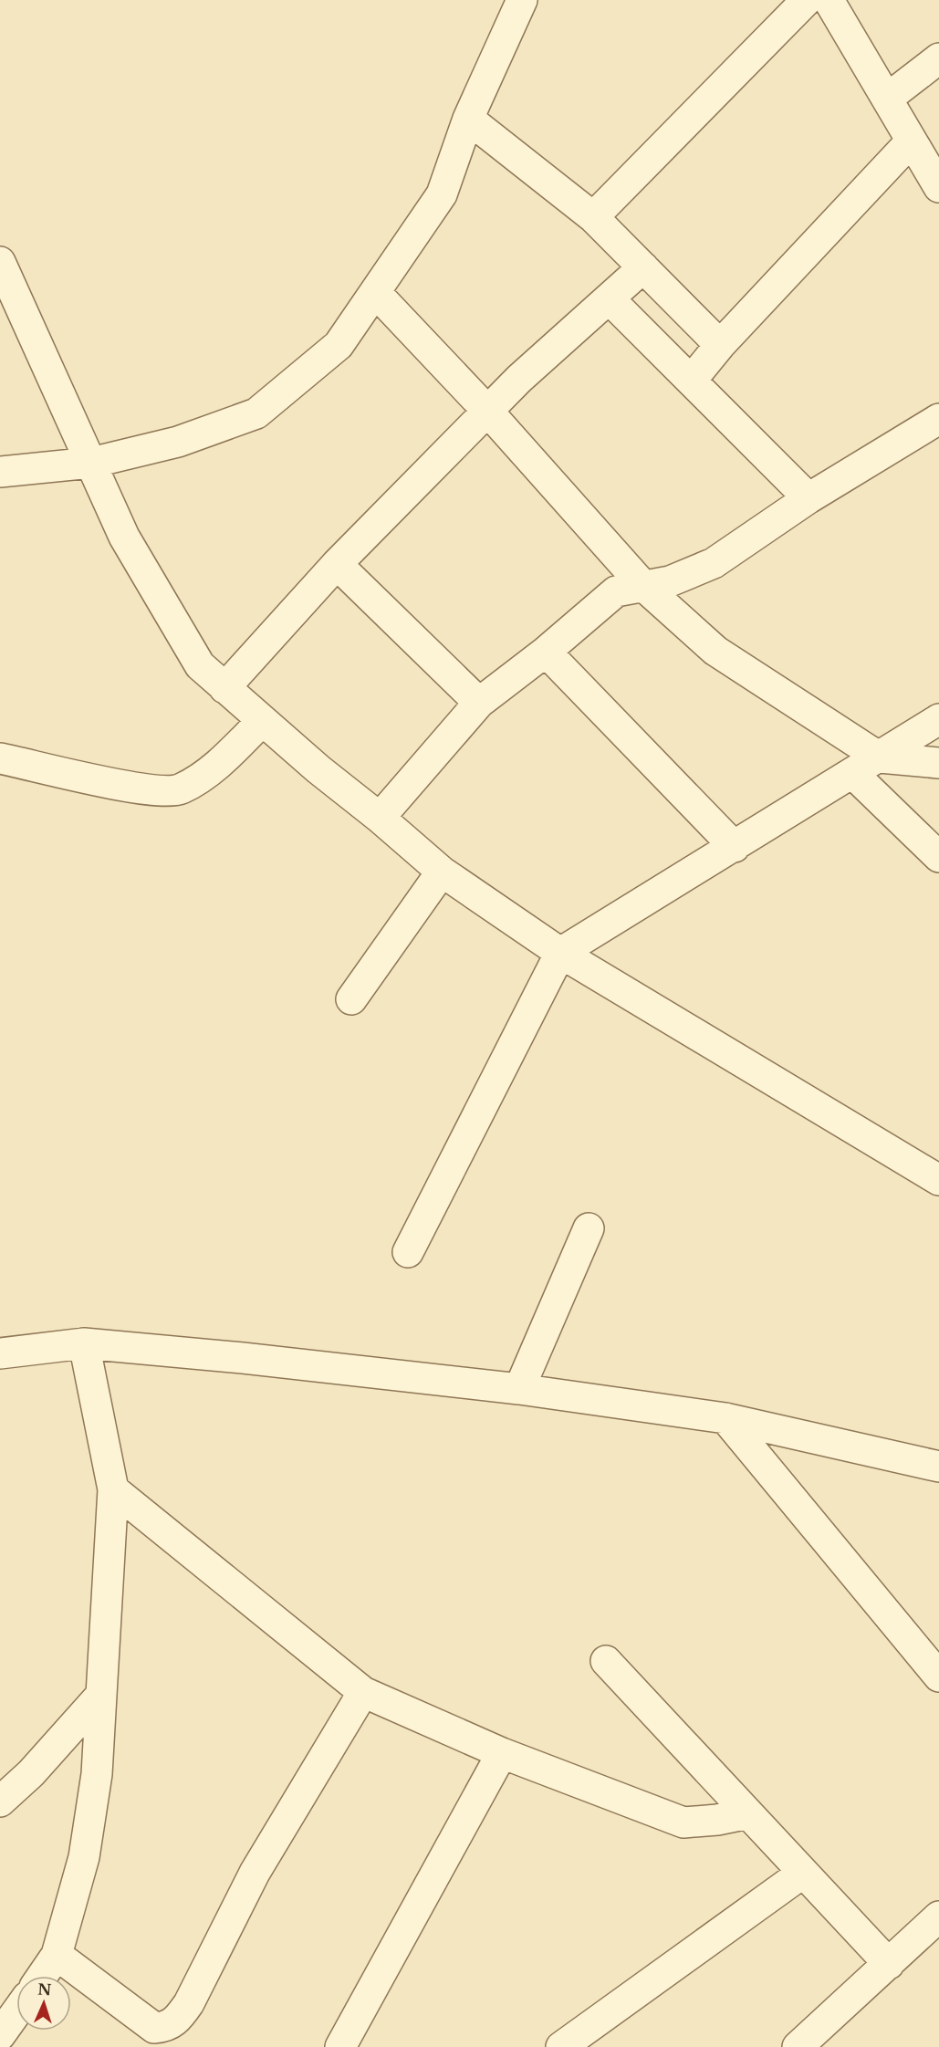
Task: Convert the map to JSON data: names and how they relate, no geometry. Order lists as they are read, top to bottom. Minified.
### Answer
{"north":"top"}
